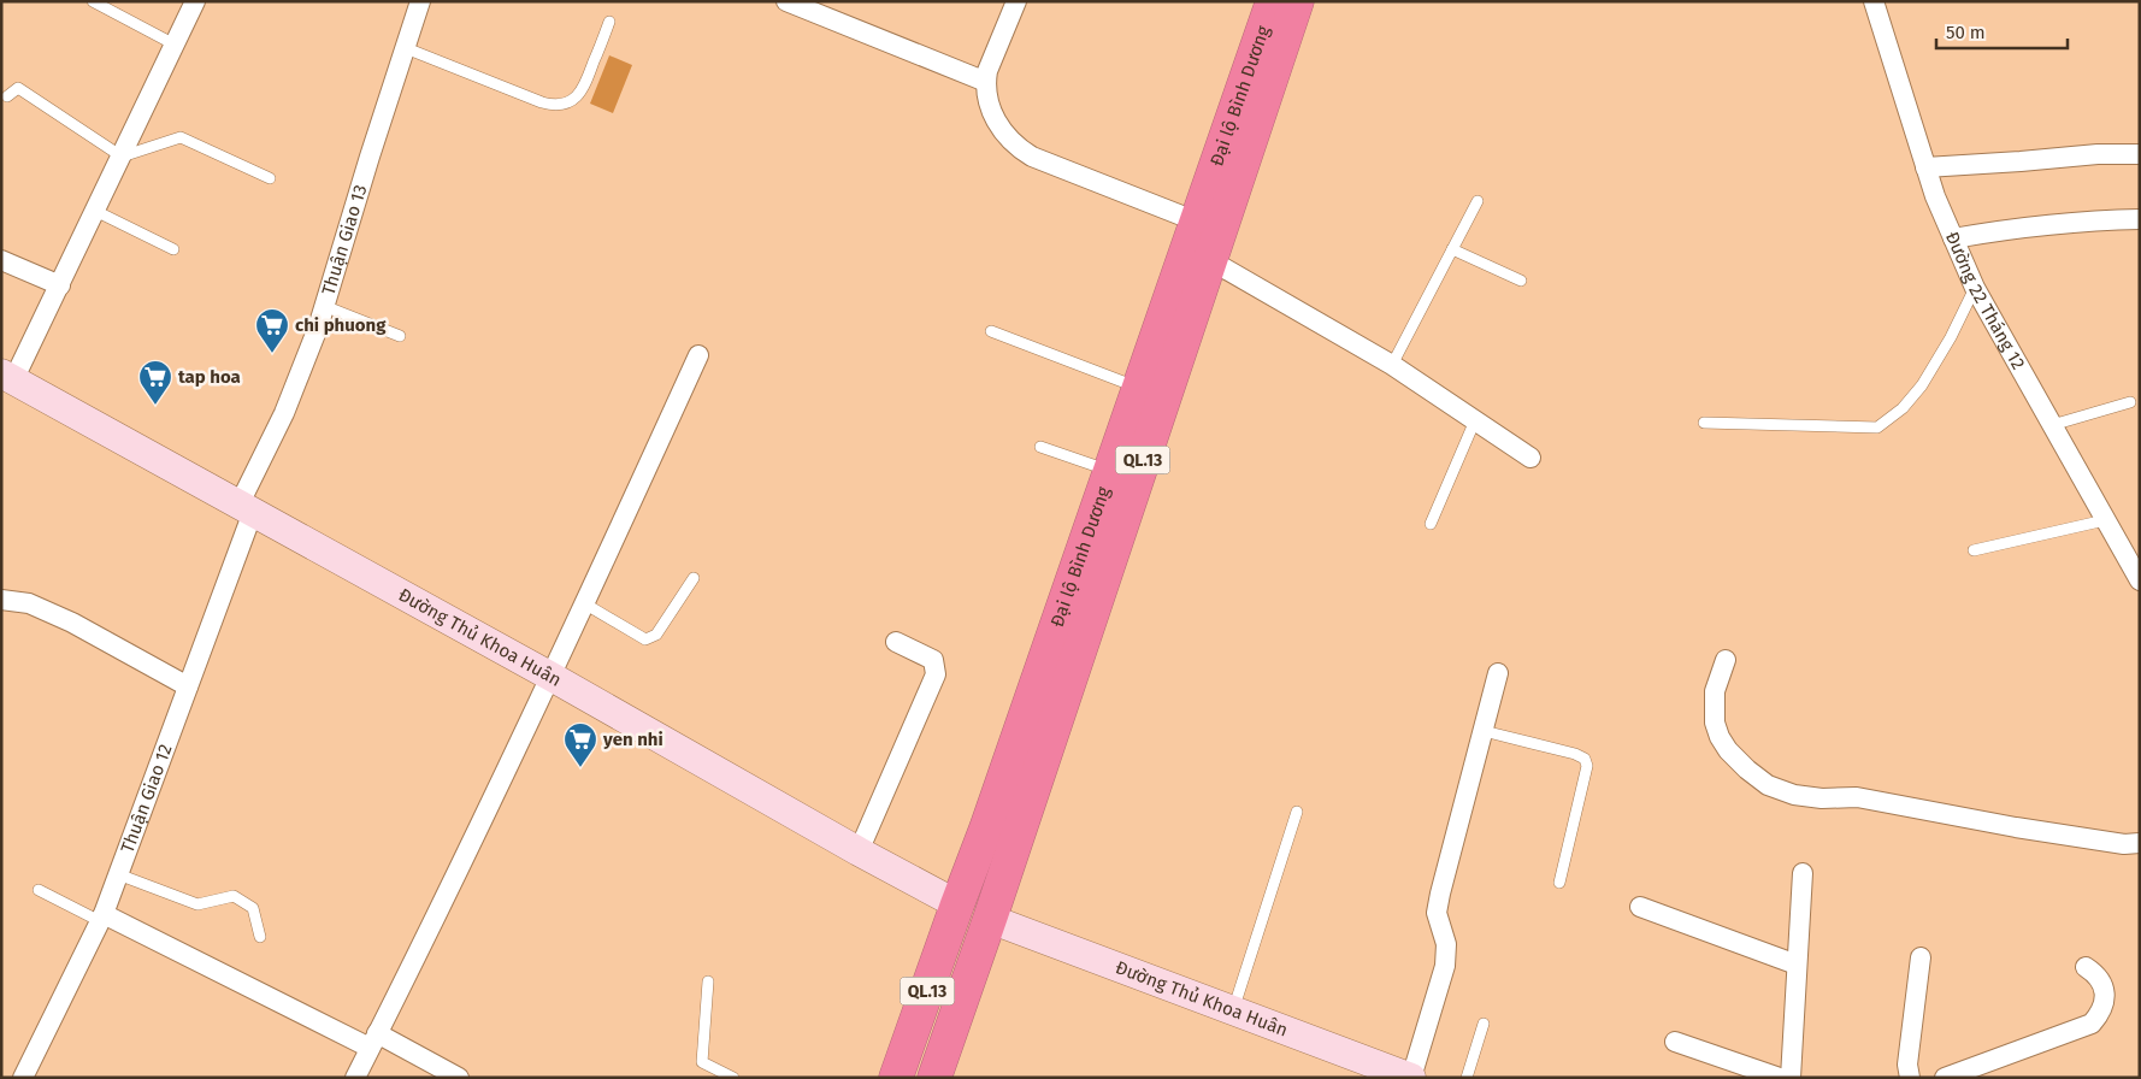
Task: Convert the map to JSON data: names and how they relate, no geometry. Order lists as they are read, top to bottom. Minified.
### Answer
{"streets":{"highway":["Đại lộ Bình Dương","QL.13"],"main road":["Đường Thủ Khoa Huân"],"street":["Thuận Giao 13","Đường 22 Tháng 12","Thuận Giao 12"]},"crossings":[["Đại lộ Bình Dương","Đường Thủ Khoa Huân"],["Thuận Giao 13","Đường Thủ Khoa Huân"],["Thuận Giao 13","Thuận Giao 12"],["Đường Thủ Khoa Huân","Thuận Giao 12"]],"places":{"supermarket":["chi phuong","tap hoa","yen nhi"]},"scale_bar":"50 m"}
